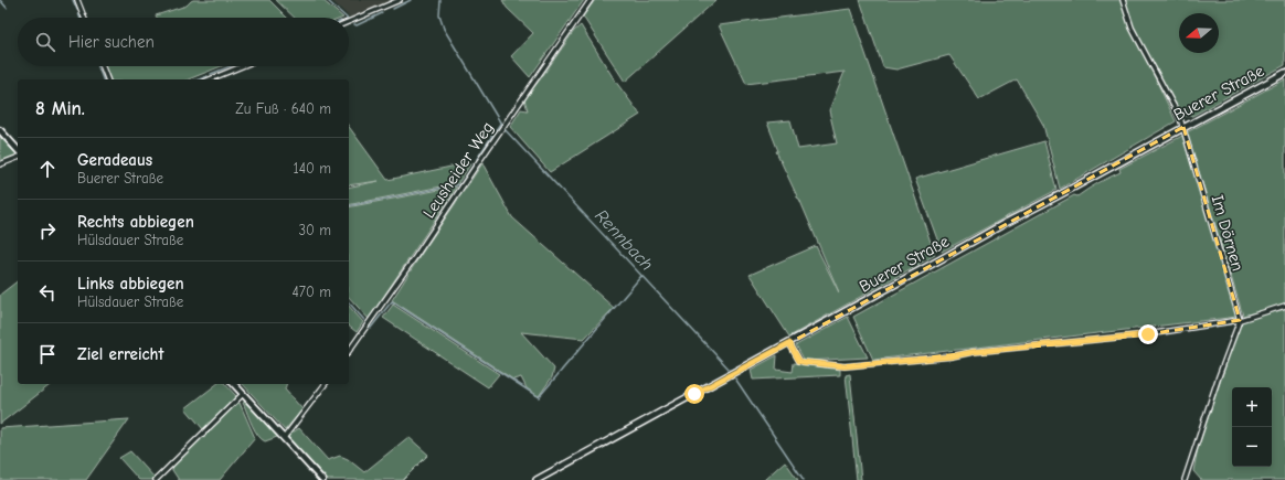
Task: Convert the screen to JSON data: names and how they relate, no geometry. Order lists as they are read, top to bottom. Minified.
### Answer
{"streets":{"main road":["Buerer Straße"],"street":["Leusheider Weg","Im Dörnen"]},"crossings":[["Buerer Straße","Im Dörnen"]],"water":["Rennbach"],"north":"left","page":{"search":"Hier suchen","heading":["8 Min.","Zu Fuß · 640 m"],"list":[["Geradeaus","Buerer Straße","140 m"],["Rechts abbiegen","Hülsdauer Straße","30 m"],["Links abbiegen","Hülsdauer Straße","470 m"],"Ziel erreicht"],"map_buttons":["+","−"]}}
